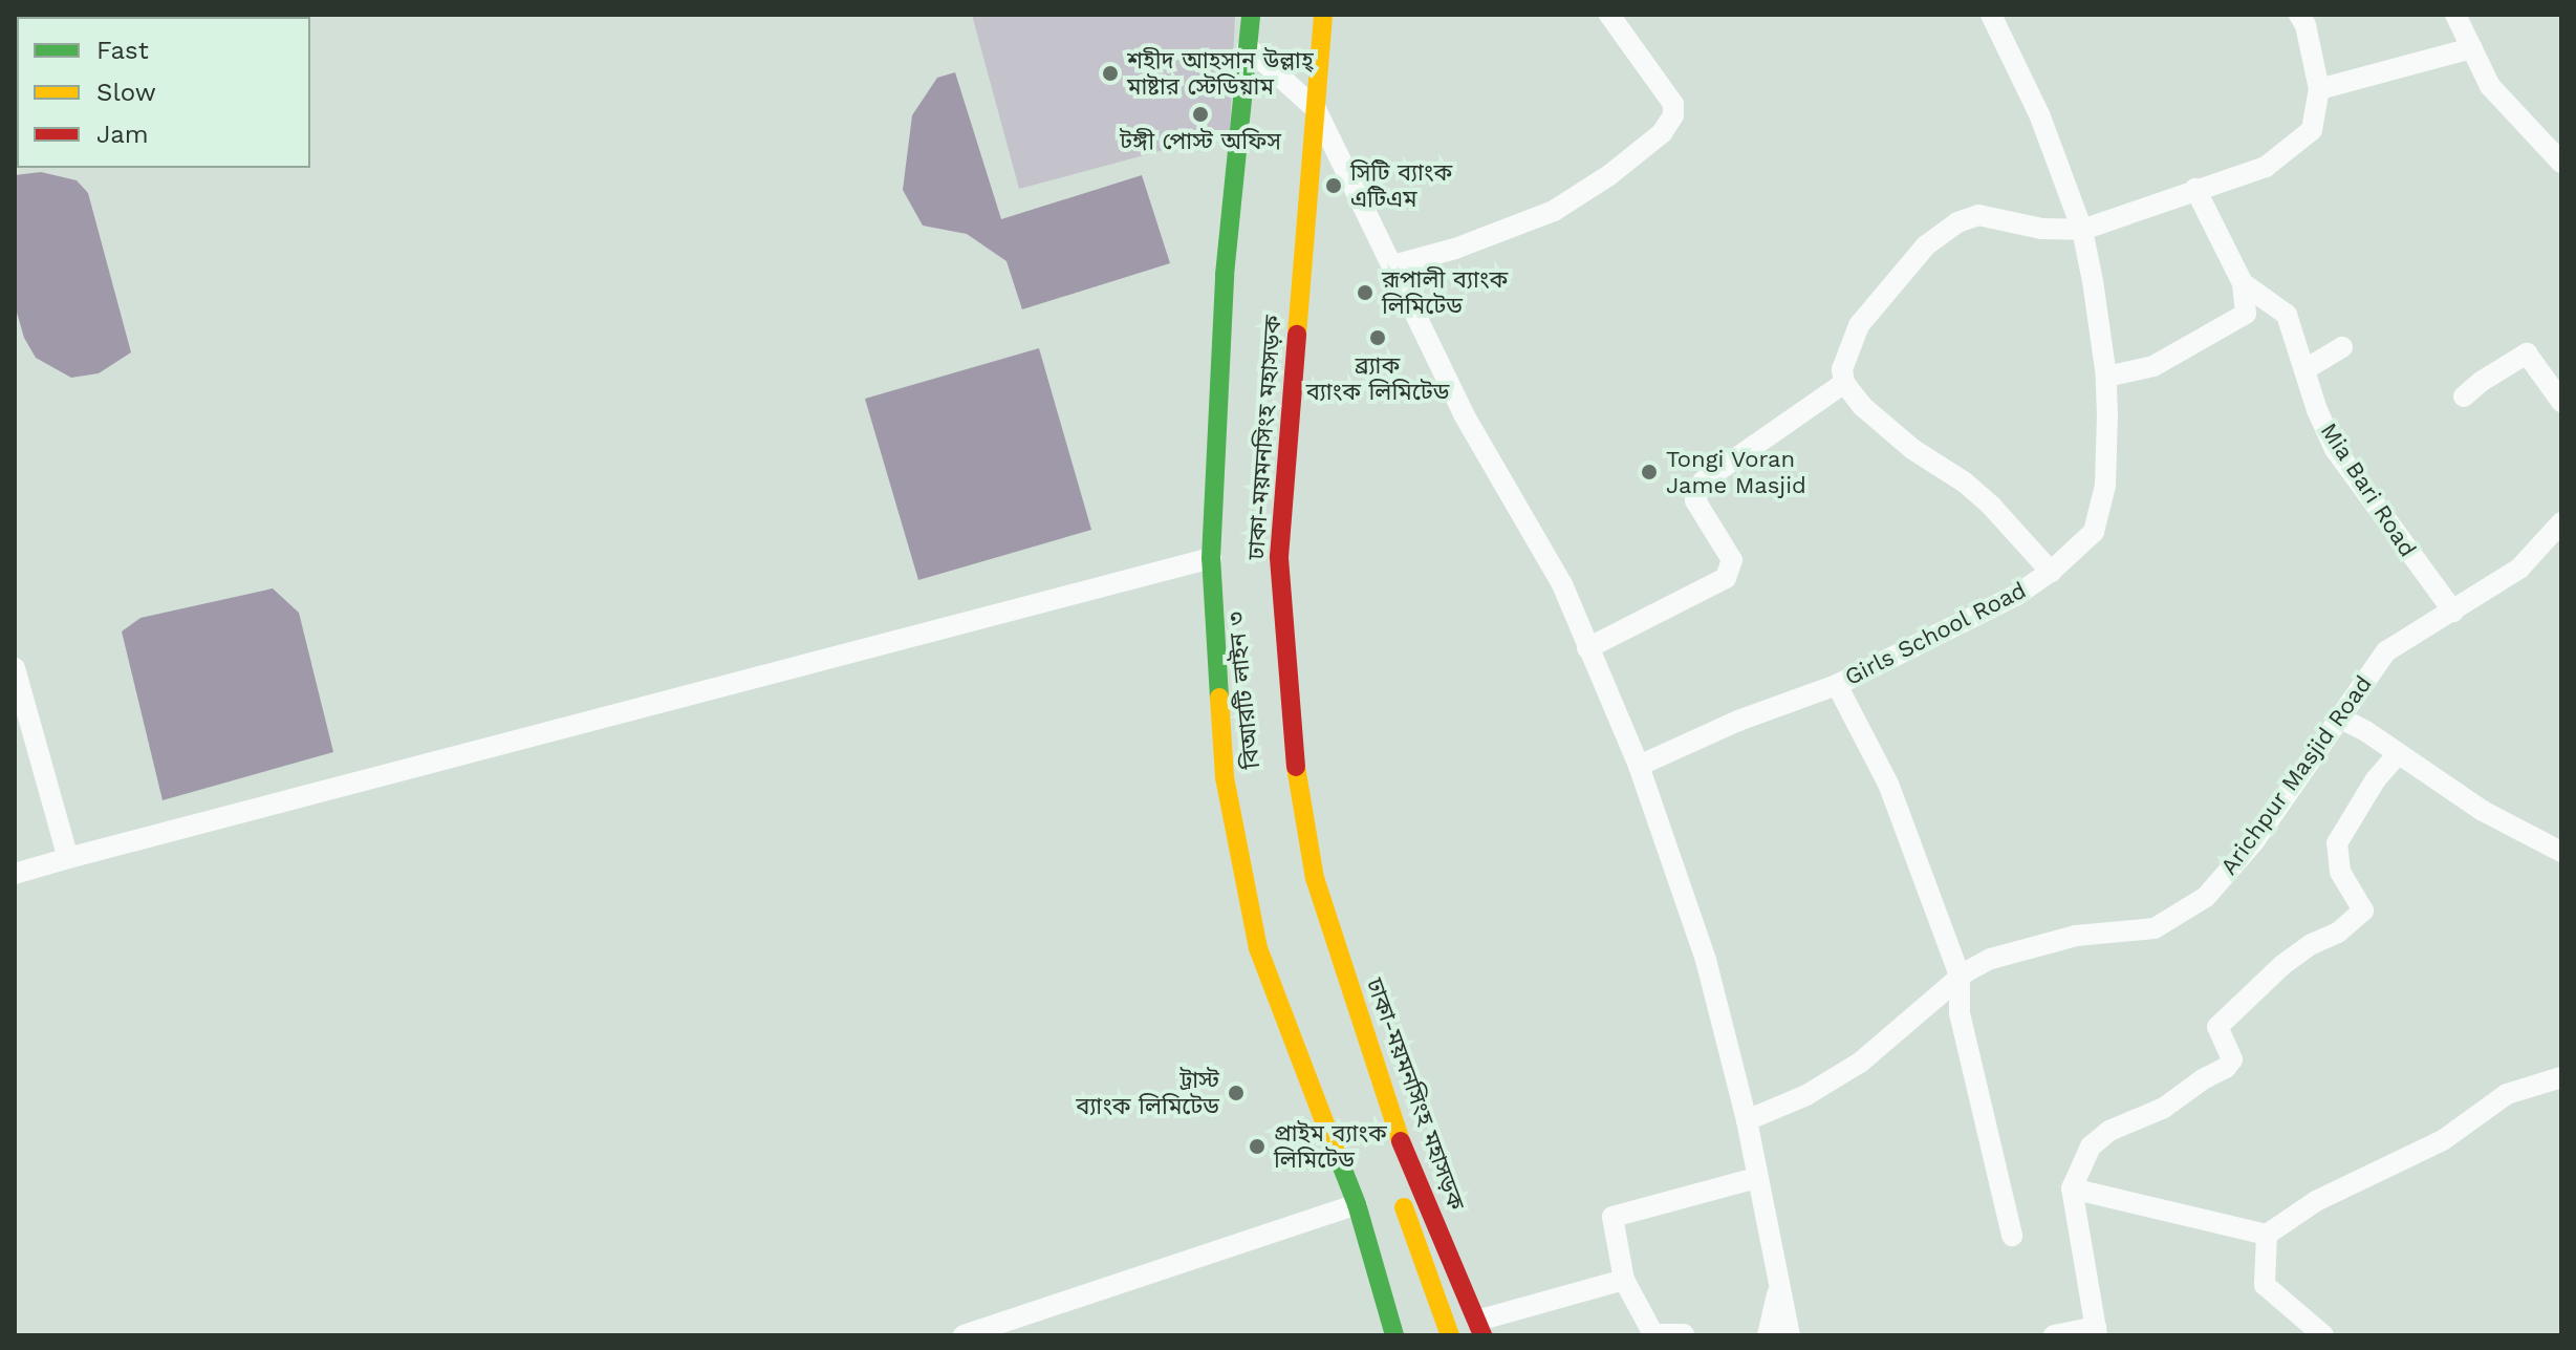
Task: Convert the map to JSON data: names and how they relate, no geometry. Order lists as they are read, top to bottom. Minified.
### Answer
{"streets":{"highway":["ঢাকা-ময়মনসিংহ মহাসড়ক","বিআরটি লাইন ৩"],"street":["Mia Bari Road","Girls School Road","Arichpur Masjid Road"]},"crossings":[["Mia Bari Road","Arichpur Masjid Road"]],"places":["শহীদ আহসান উল্লাহ্‌ মাষ্টার স্টেডিয়াম","টঙ্গী পোস্ট অফিস","সিটি ব্যাংক এটিএম","রূপালী ব্যাংক লিমিটেড","ব্র্যাক ব্যাংক লিমিটেড","Tongi Voran Jame Masjid","ট্রাস্ট ব্যাংক লিমিটেড","প্রাইম ব্যাংক লিমিটেড"],"legend":["Fast","Slow","Jam"]}
